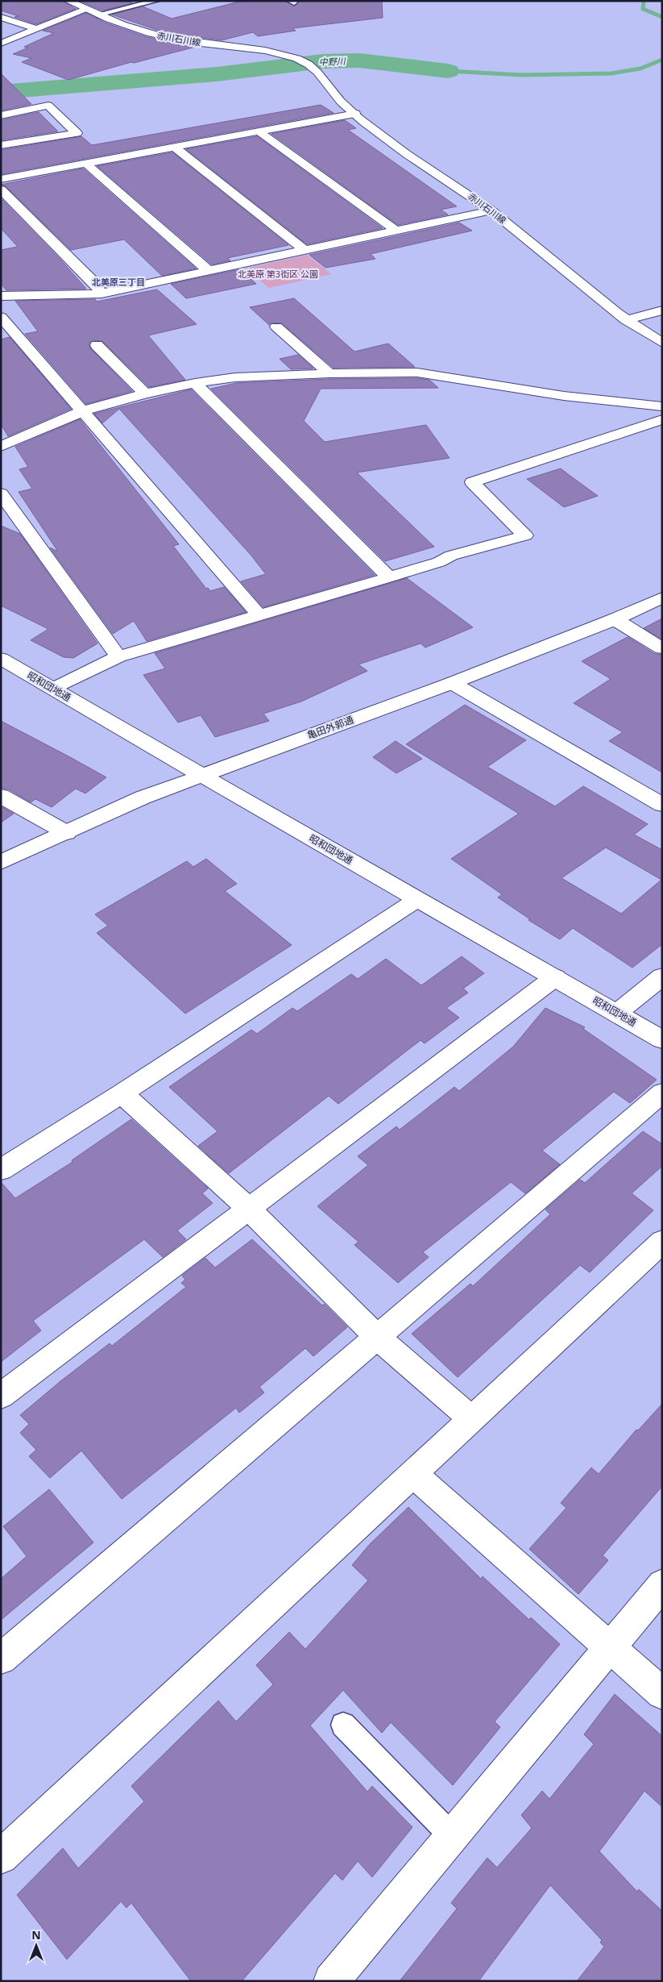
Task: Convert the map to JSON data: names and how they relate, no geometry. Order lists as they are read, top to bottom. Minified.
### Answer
{"streets":{"street":["赤川石川線","昭和団地通","亀田外郭通"]},"crossings":[["昭和団地通","亀田外郭通"]],"districts":["北美原三丁目"],"water":["中野川"],"parks":["北美原 第3街区 公園"],"north":"top"}
